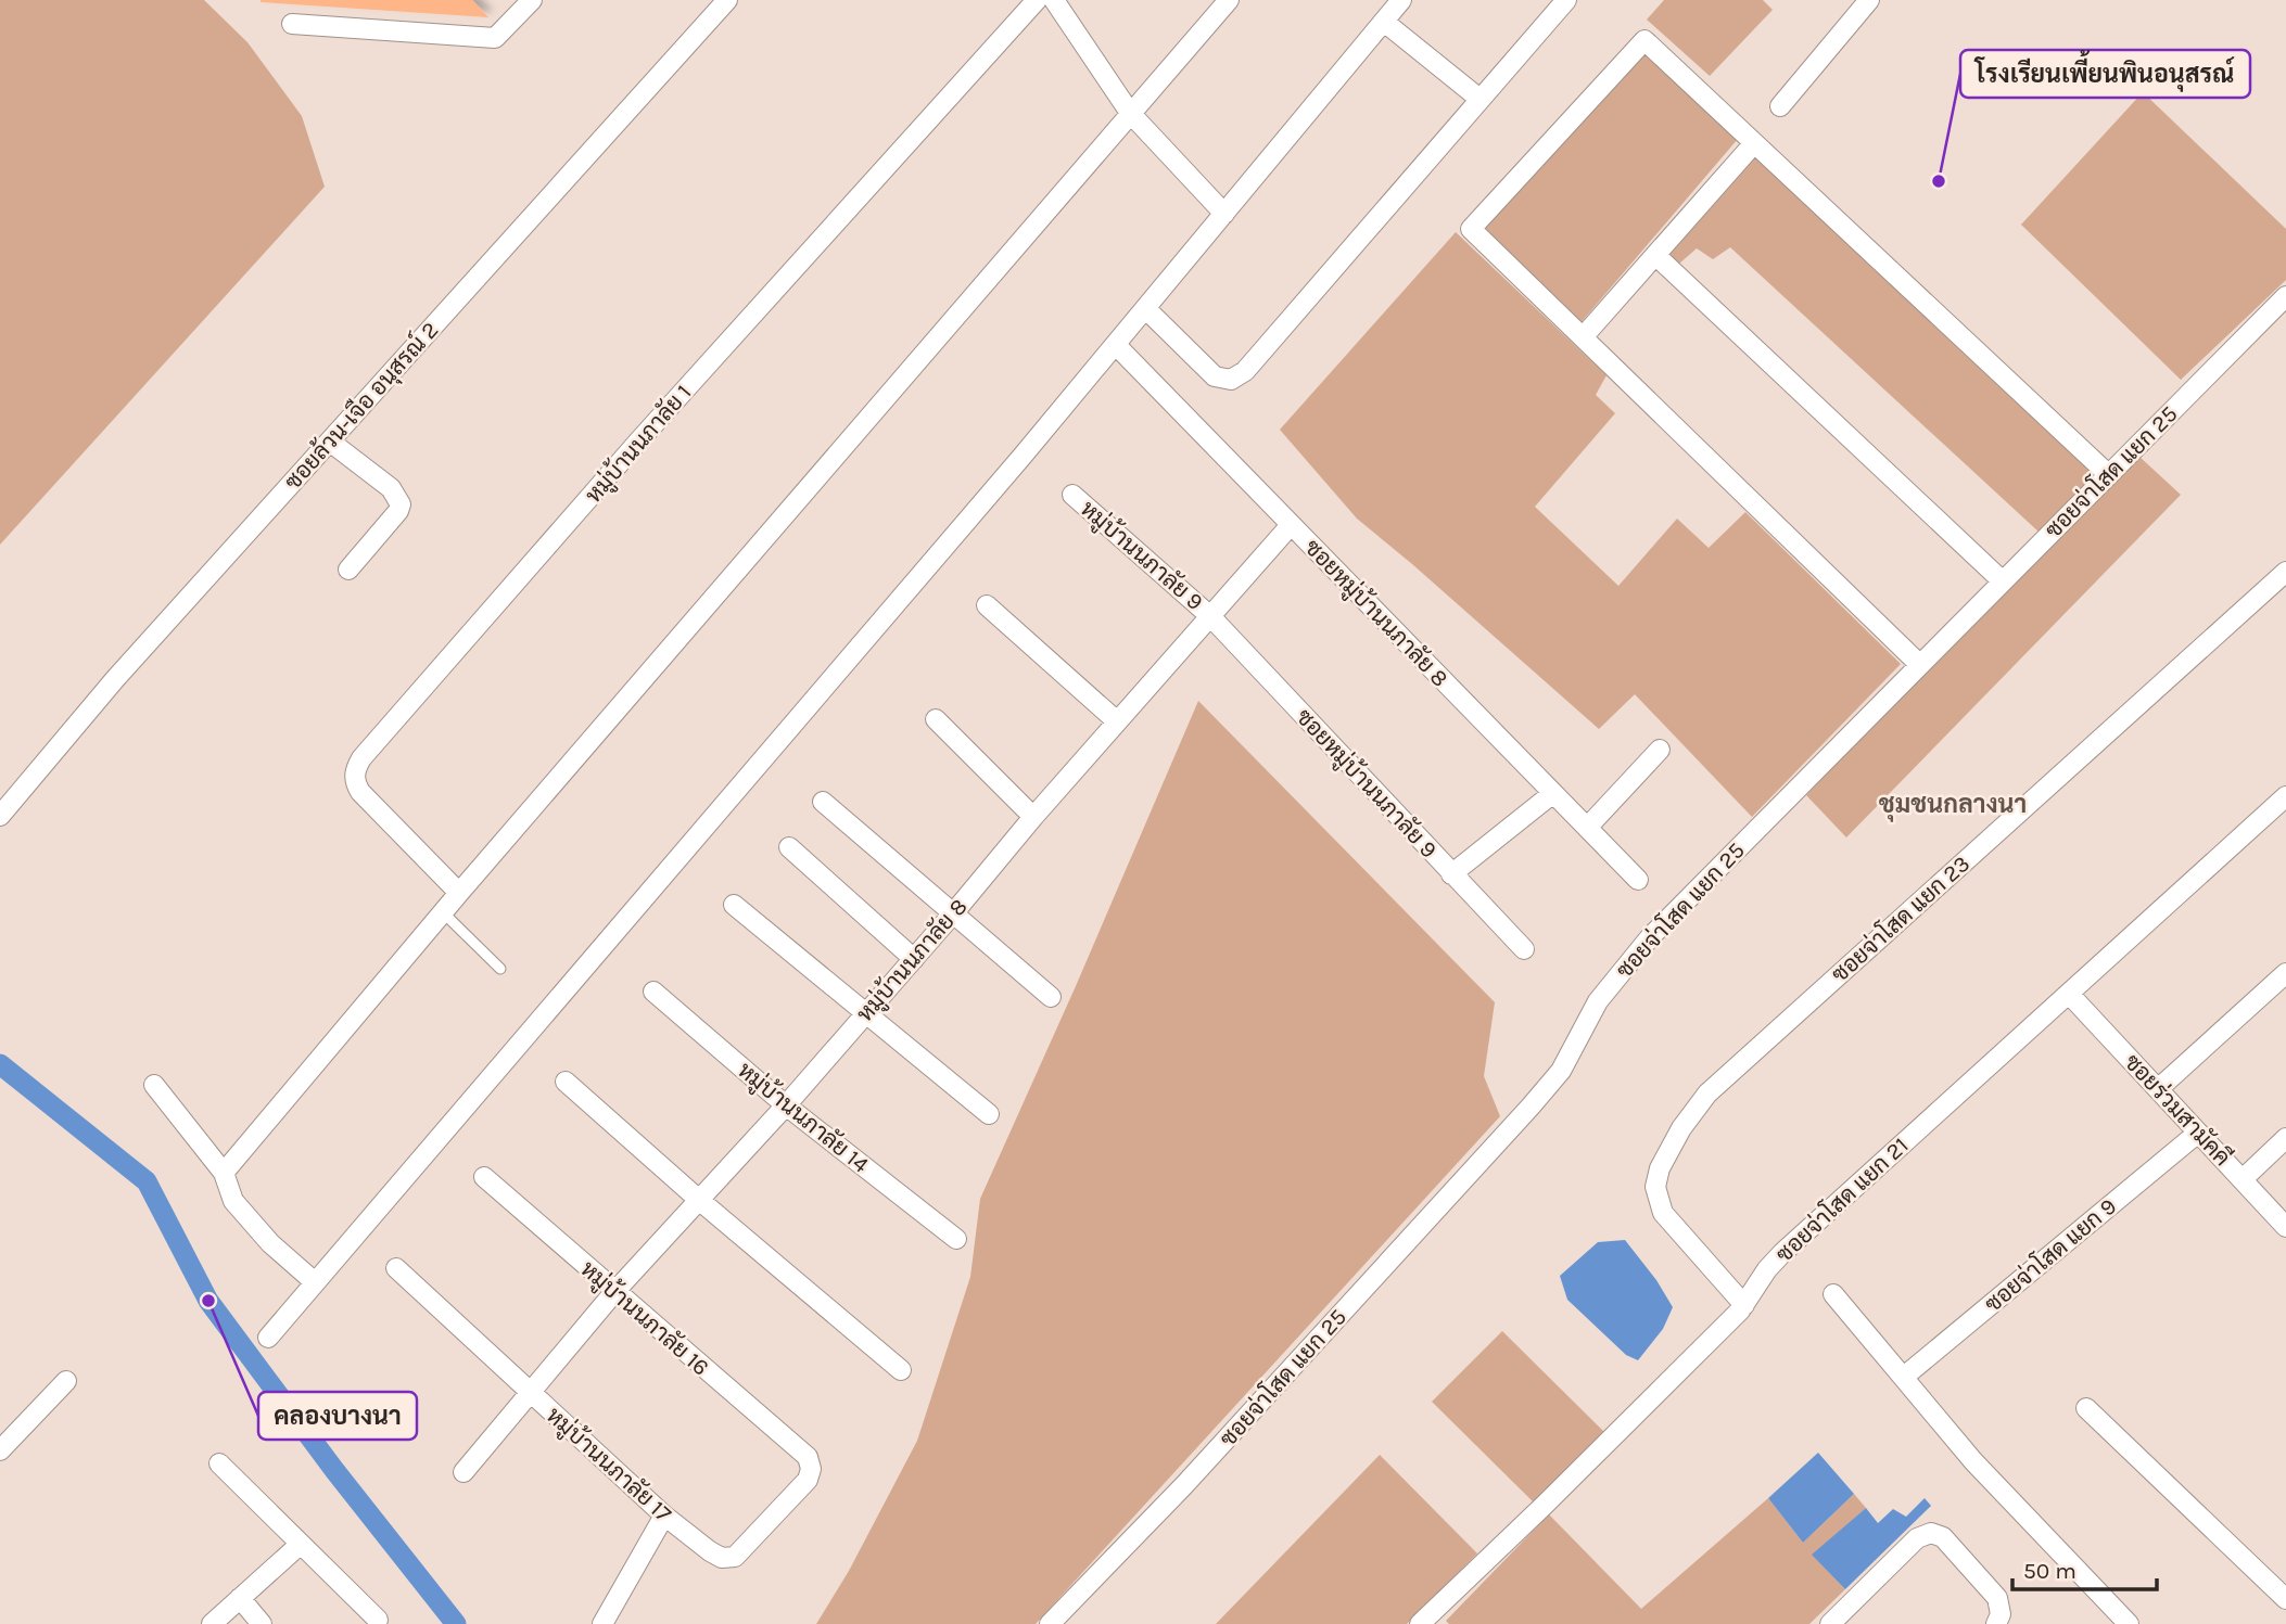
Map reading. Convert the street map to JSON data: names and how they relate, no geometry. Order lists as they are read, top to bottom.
{
  "streets": {
    "street": [
      "ซอยล้วน-เจือ อนุสรณ์ 2",
      "หมู่บ้านนภาลัย 1",
      "ซอยจ่าโสด แยก 25",
      "หมู่บ้านนภาลัย 9",
      "ซอยหมู่บ้านนภาลัย 8",
      "ซอยหมู่บ้านนภาลัย 9",
      "ซอยจ่าโสด แยก 23",
      "หมู่บ้านนภาลัย 8",
      "ซอยร่วมสามัคคี",
      "หมู่บ้านนภาลัย 14",
      "ซอยจ่าโสด แยก 21",
      "ซอยจ่าโสด แยก 9",
      "หมู่บ้านนภาลัย 16",
      "หมู่บ้านนภาลัย 17"
    ]
  },
  "crossings": [
    ["หมู่บ้านนภาลัย 9", "ซอยหมู่บ้านนภาลัย 9"],
    ["หมู่บ้านนภาลัย 9", "หมู่บ้านนภาลัย 8"],
    ["ซอยหมู่บ้านนภาลัย 8", "หมู่บ้านนภาลัย 8"],
    ["ซอยหมู่บ้านนภาลัย 9", "หมู่บ้านนภาลัย 8"],
    ["ซอยจ่าโสด แยก 23", "ซอยจ่าโสด แยก 21"],
    ["หมู่บ้านนภาลัย 8", "หมู่บ้านนภาลัย 14"],
    ["หมู่บ้านนภาลัย 8", "หมู่บ้านนภาลัย 16"],
    ["หมู่บ้านนภาลัย 8", "หมู่บ้านนภาลัย 17"],
    ["ซอยร่วมสามัคคี", "ซอยจ่าโสด แยก 21"],
    ["ซอยร่วมสามัคคี", "ซอยจ่าโสด แยก 9"],
    ["หมู่บ้านนภาลัย 16", "หมู่บ้านนภาลัย 17"]
  ],
  "districts": ["ชุมชนกลางนา"],
  "places": ["โรงเรียนเพี้ยนพินอนุสรณ์", "คลองบางนา"],
  "scale_bar": "50 m"
}
